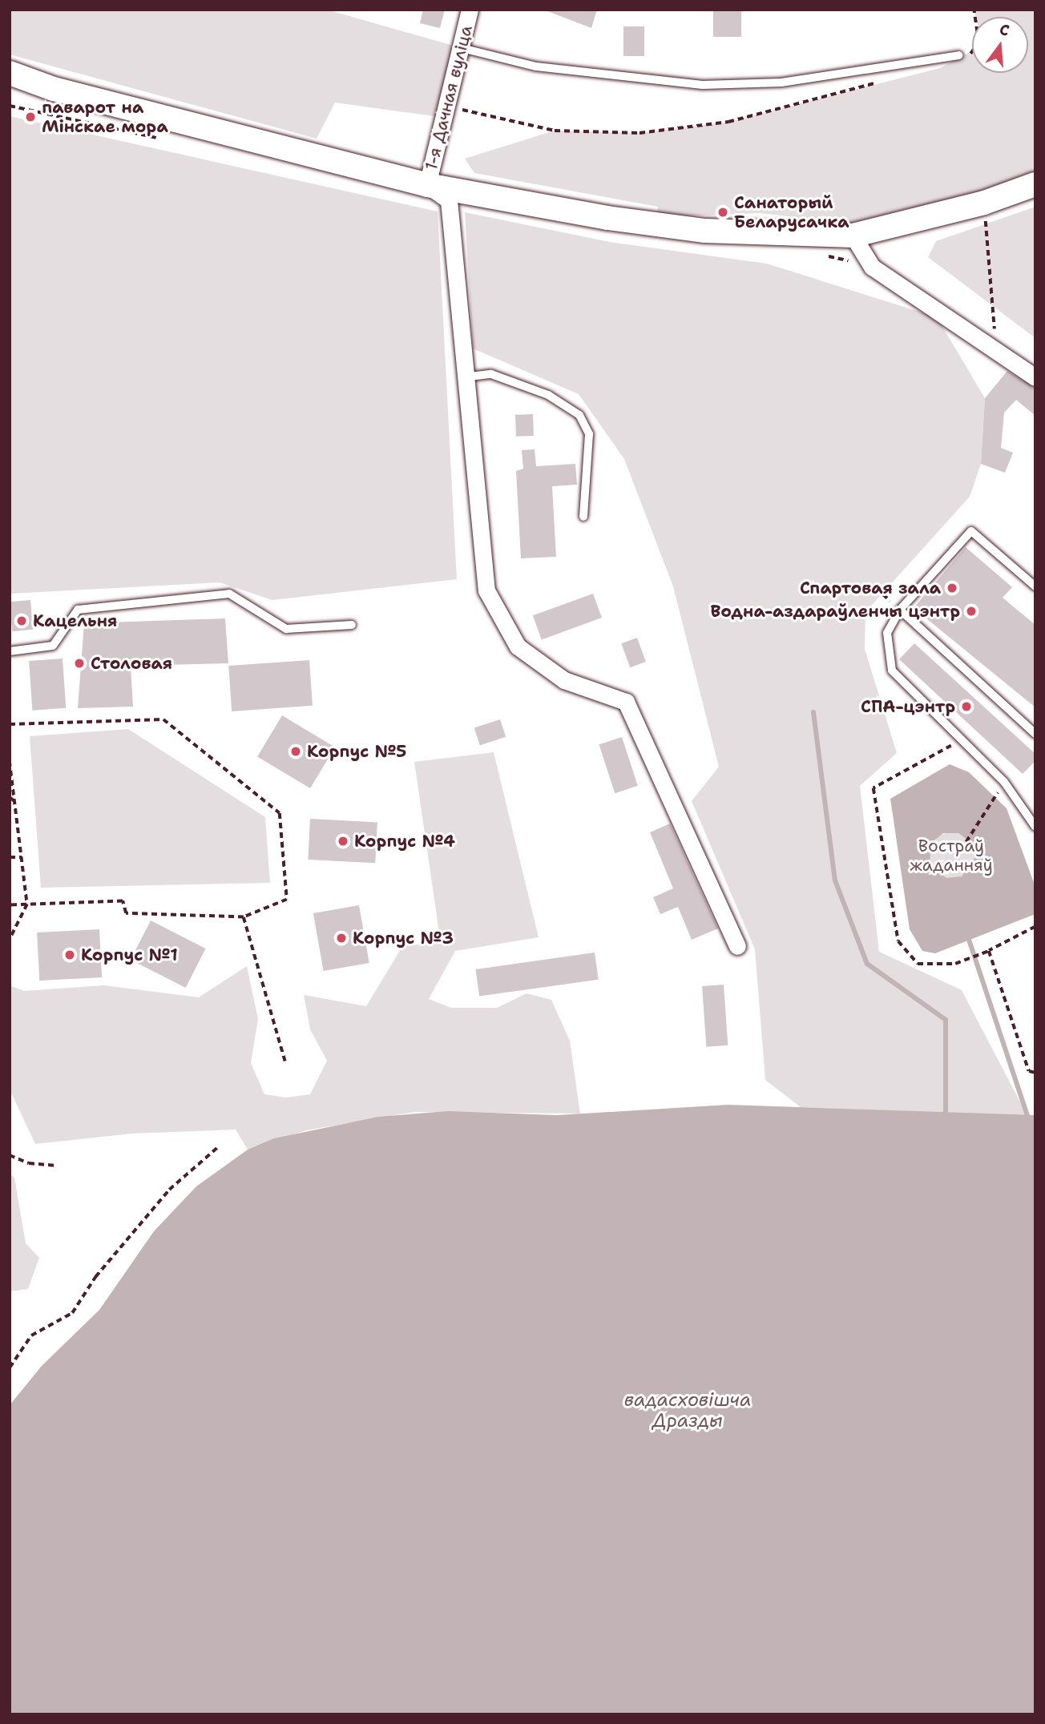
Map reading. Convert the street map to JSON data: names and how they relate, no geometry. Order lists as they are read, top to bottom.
{
  "streets": {
    "street": ["1-я Дачная вуліца"]
  },
  "water": ["вадасховішча Дразды"],
  "parks": ["Востраў жаданняў"],
  "places": [
    "паварот на Мінскае мора",
    "Санаторый Беларусачка",
    "Спартовая зала",
    "Водна-аздараўленчы цэнтр",
    "Кацельня",
    "Столовая",
    "СПА-цэнтр",
    "Корпус №5",
    "Корпус №4",
    "Корпус №3",
    "Корпус №1"
  ],
  "north": "top"
}
